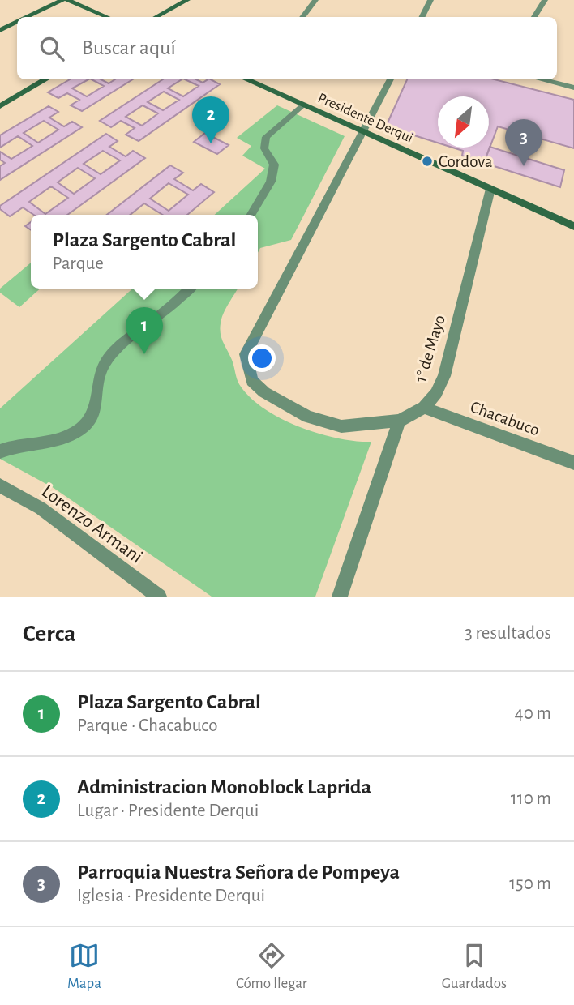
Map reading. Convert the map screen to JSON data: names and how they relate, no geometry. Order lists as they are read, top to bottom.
{
  "streets": {
    "street": [
      "Presidente Derqui",
      "1° de Mayo",
      "Chacabuco",
      "Lorenzo Armani"
    ]
  },
  "crossings": [
    ["Presidente Derqui", "1° de Mayo"],
    ["1° de Mayo", "Chacabuco"]
  ],
  "places": ["Cordova"],
  "north": "bottom left",
  "page": {
    "search": "Buscar aquí",
    "pins": ["2", "3", "1"],
    "popup": ["Plaza Sargento Cabral", "Parque"],
    "heading": ["Cerca", "3 resultados"],
    "list": [
      {
        "mark": "1",
        "name": "Plaza Sargento Cabral",
        "note": "Parque · Chacabuco",
        "value": "40 m"
      },
      {
        "mark": "2",
        "name": "Administracion Monoblock Laprida",
        "note": "Lugar · Presidente Derqui",
        "value": "110 m"
      },
      {
        "mark": "3",
        "name": "Parroquia Nuestra Señora de Pompeya",
        "note": "Iglesia · Presidente Derqui",
        "value": "150 m"
      }
    ],
    "nav": ["Mapa", "Cómo llegar", "Guardados"]
  }
}
